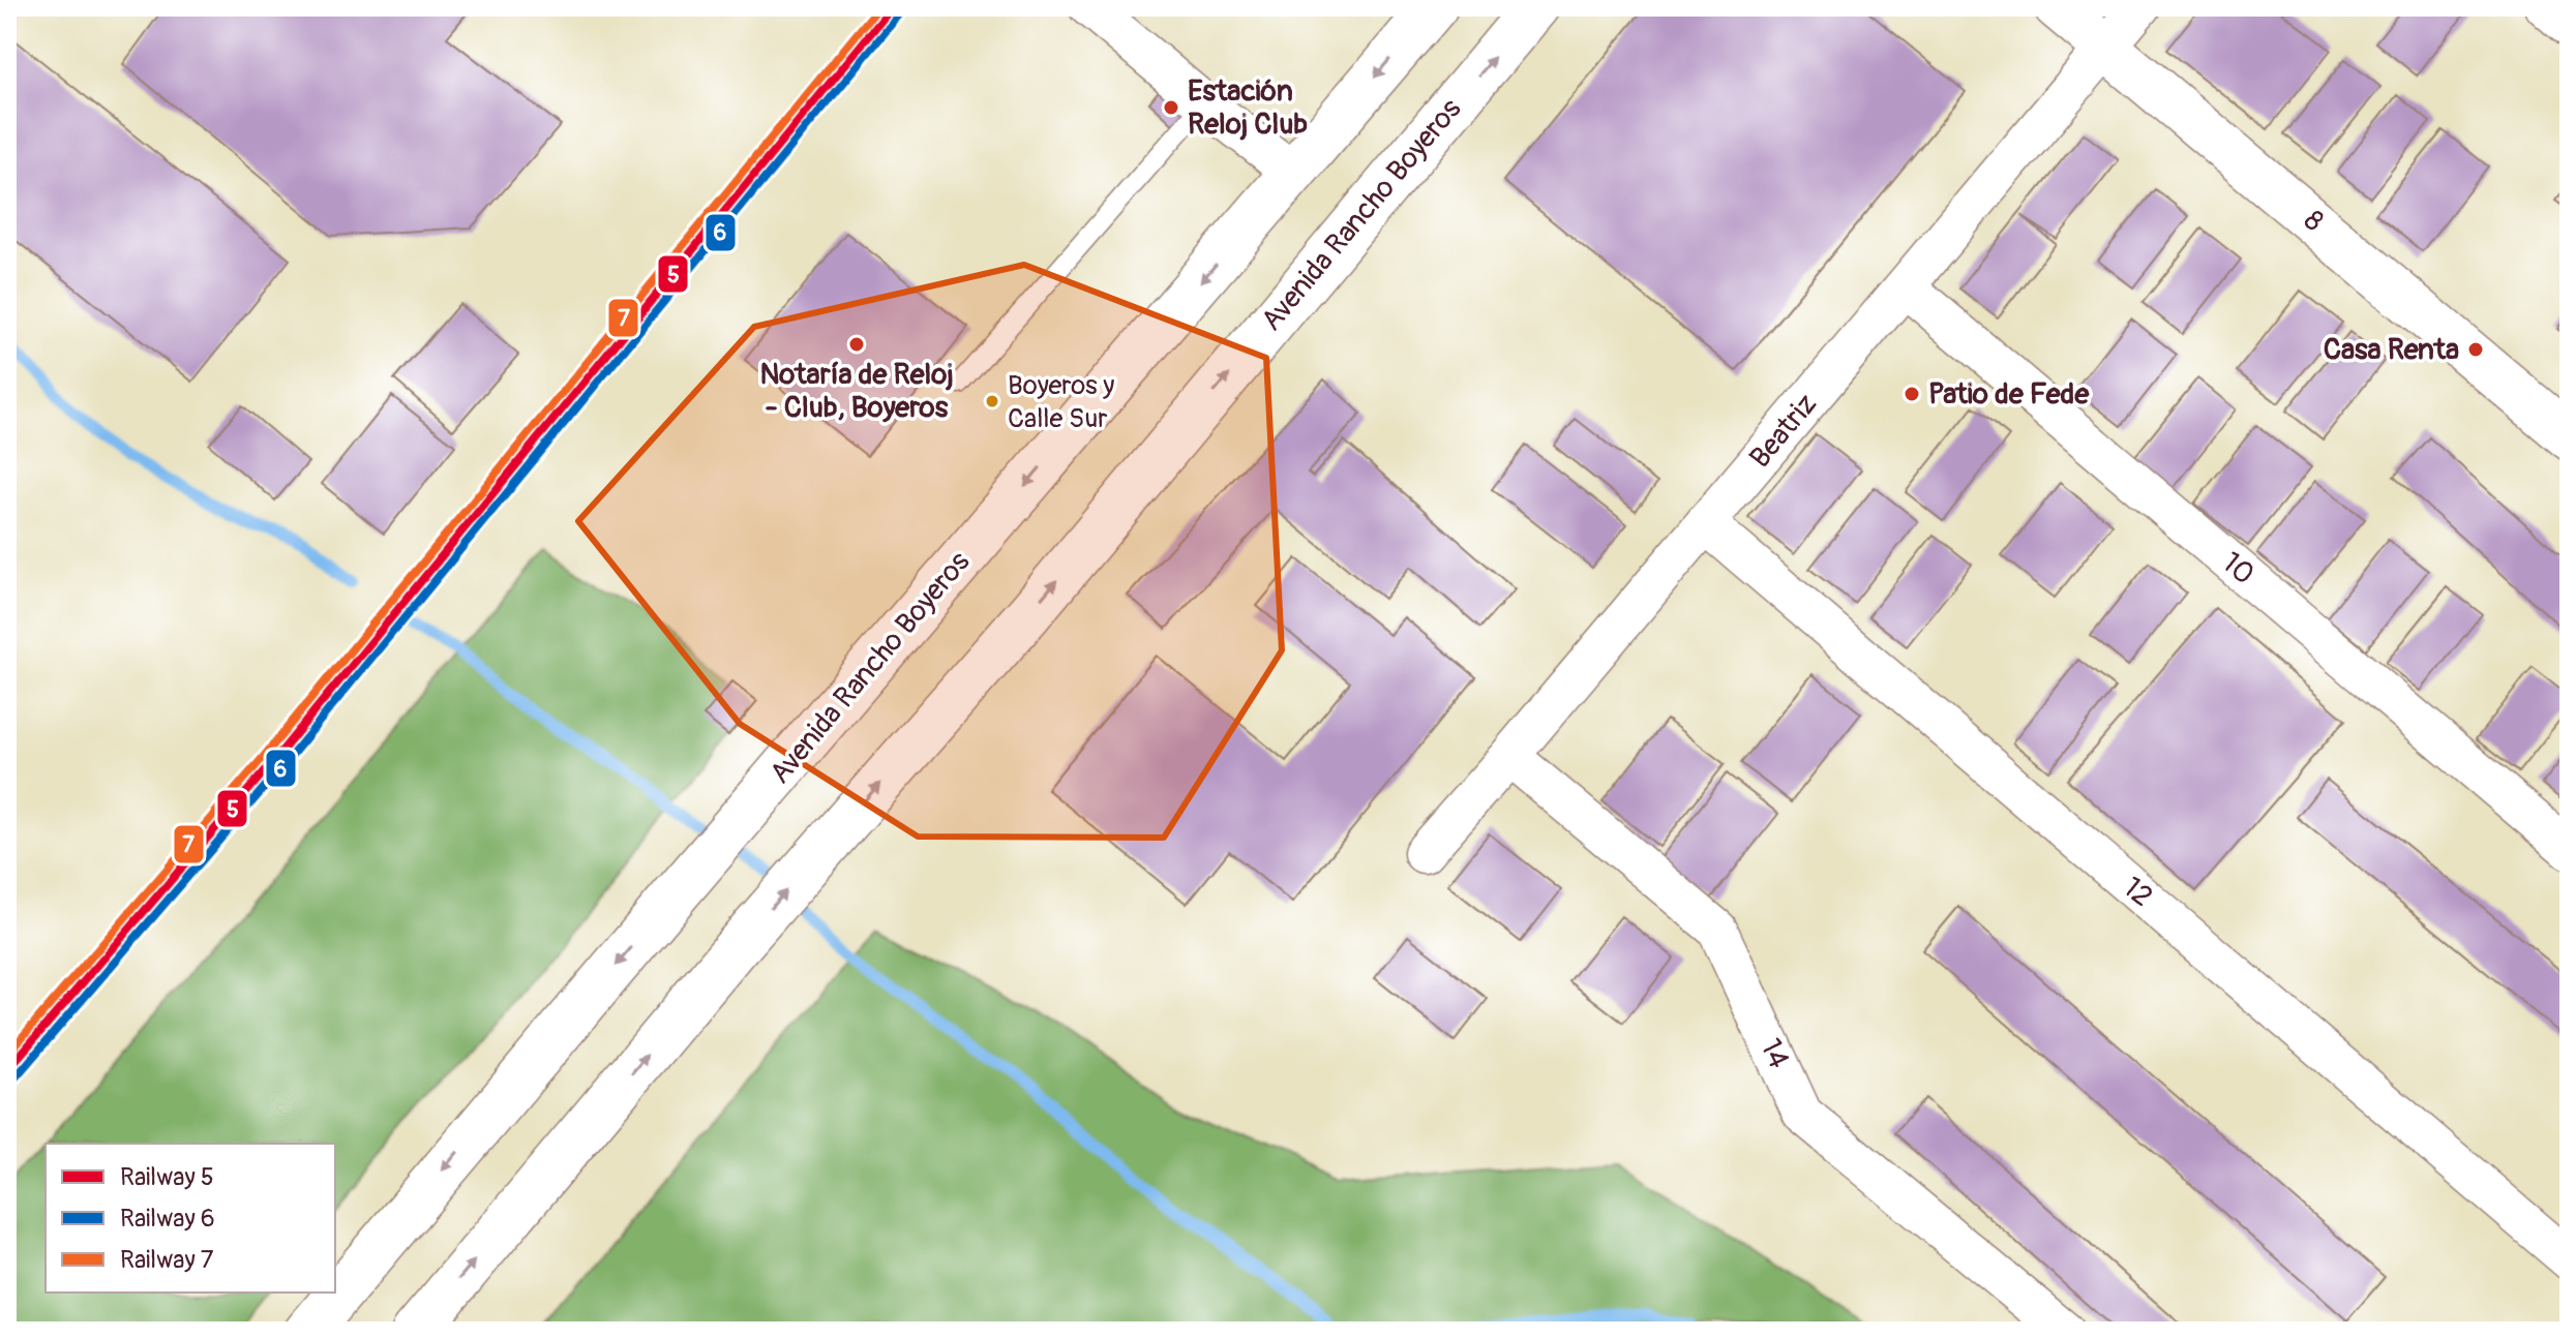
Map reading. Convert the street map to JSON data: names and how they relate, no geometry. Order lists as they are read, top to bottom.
{
  "streets": {
    "main road": ["Avenida Rancho Boyeros", "8"],
    "street": [
      "Beatriz",
      "10",
      "12",
      "14"
    ]
  },
  "crossings": [
    ["8", "Beatriz"],
    ["Beatriz", "10"],
    ["Beatriz", "12"],
    ["Beatriz", "14"]
  ],
  "places": [
    "Estación Reloj Club",
    "Notaría de Reloj - Club, Boyeros",
    "Casa Renta",
    "Patio de Fede",
    "Boyeros y Calle Sur"
  ],
  "lines": ["rail line 5", "rail line 7", "rail line 6"],
  "legend": ["Railway 5", "Railway 6", "Railway 7"]
}
